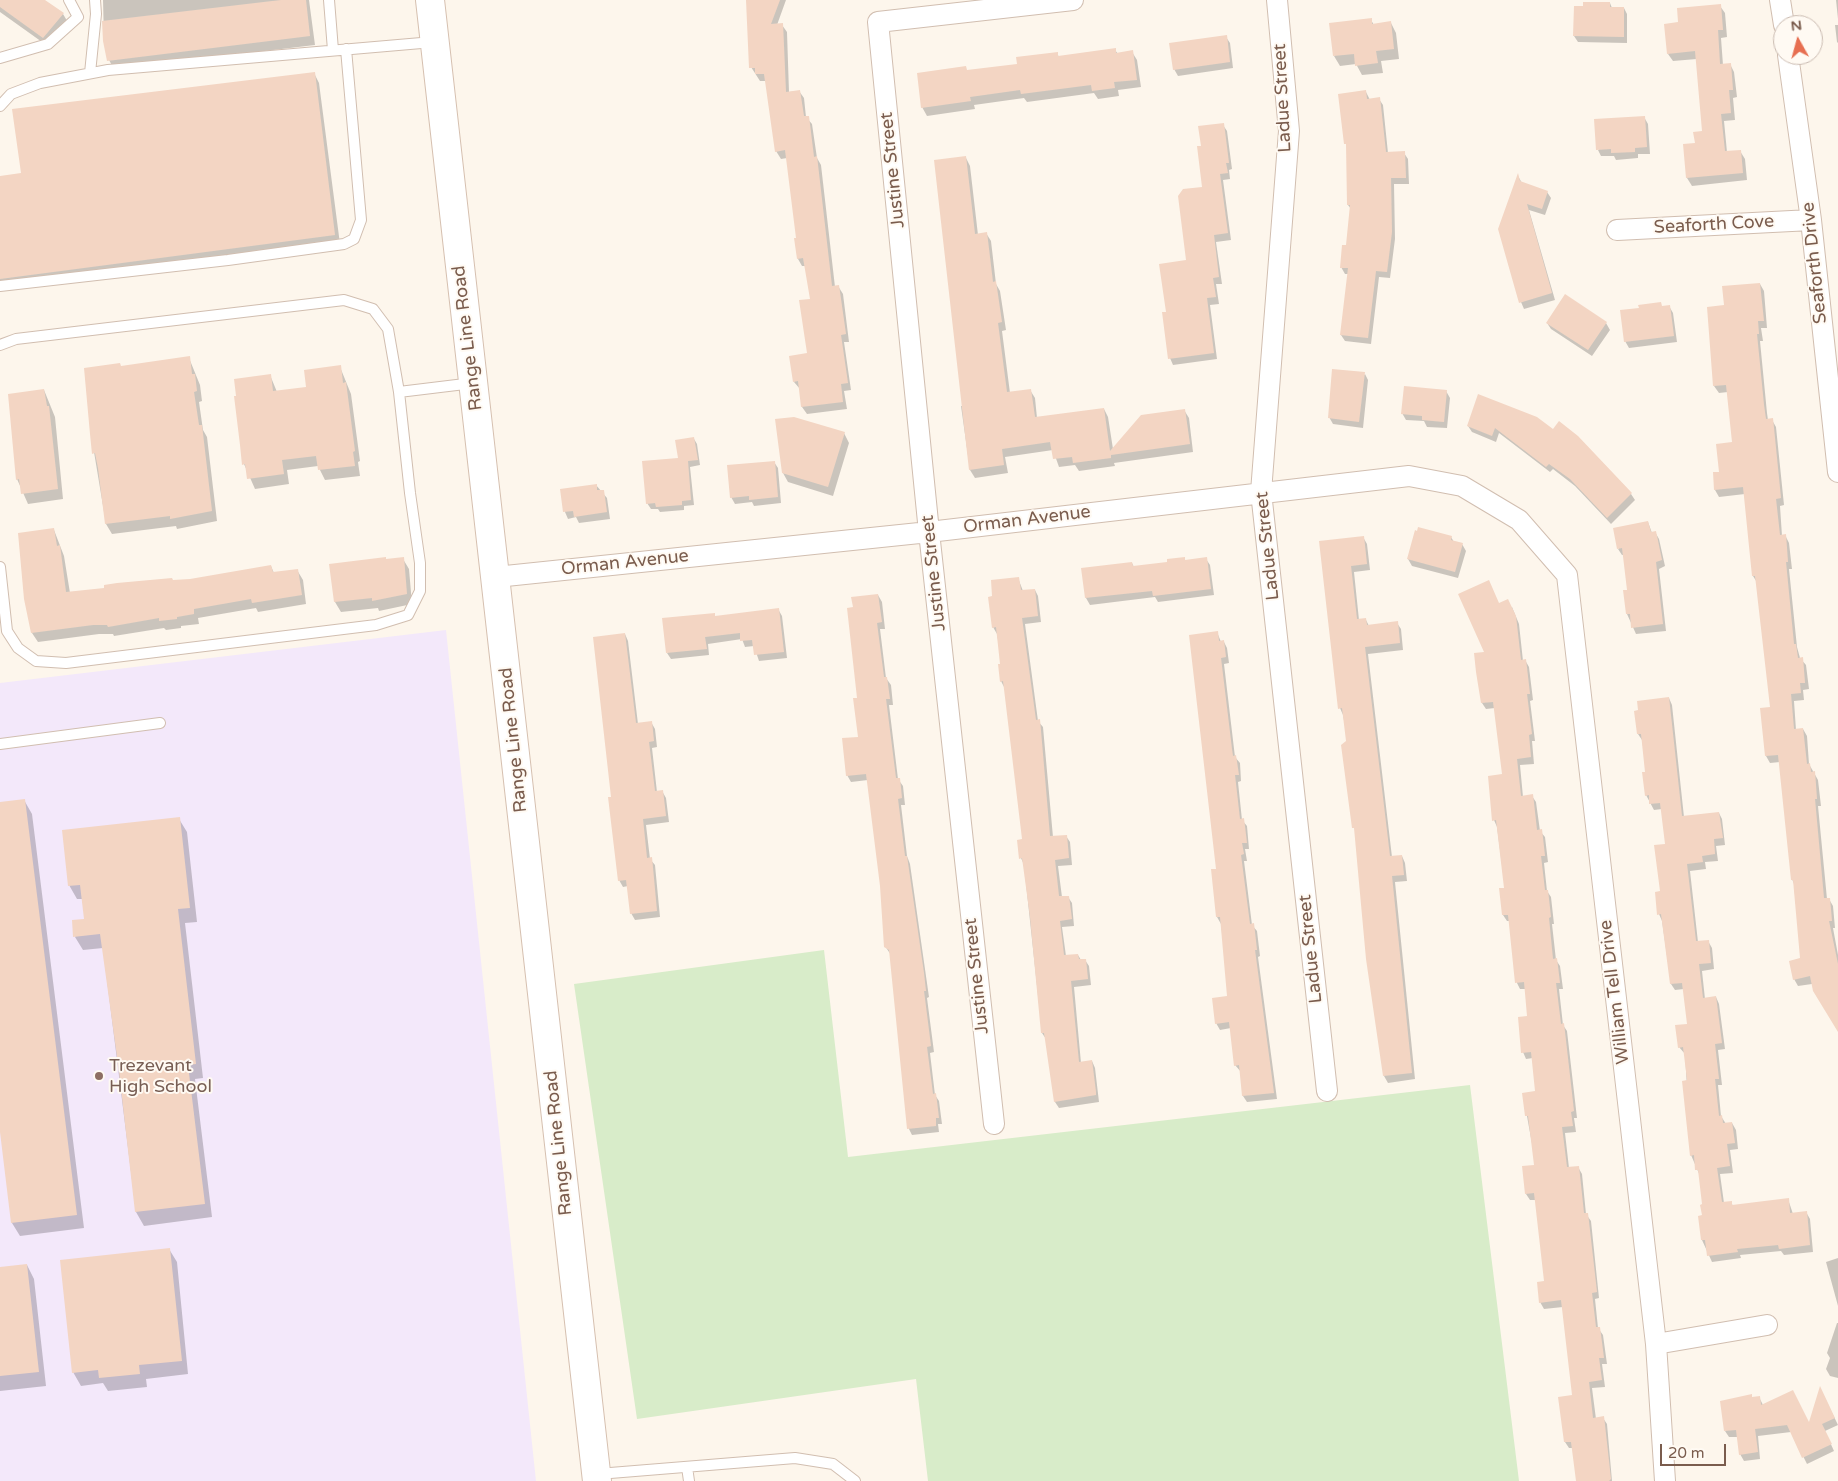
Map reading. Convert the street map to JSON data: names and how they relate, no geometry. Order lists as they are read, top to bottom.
{
  "streets": {
    "main road": ["Range Line Road"],
    "street": [
      "Ladue Street",
      "Justine Street",
      "Seaforth Cove",
      "Seaforth Drive",
      "Orman Avenue",
      "William Tell Drive"
    ]
  },
  "crossings": [
    ["Ladue Street", "Orman Avenue"],
    ["Justine Street", "Orman Avenue"],
    ["Seaforth Cove", "Seaforth Drive"],
    ["Range Line Road", "Orman Avenue"],
    ["Orman Avenue", "William Tell Drive"]
  ],
  "places": ["Trezevant High School"],
  "scale_bar": "20 m",
  "north": "top"
}
